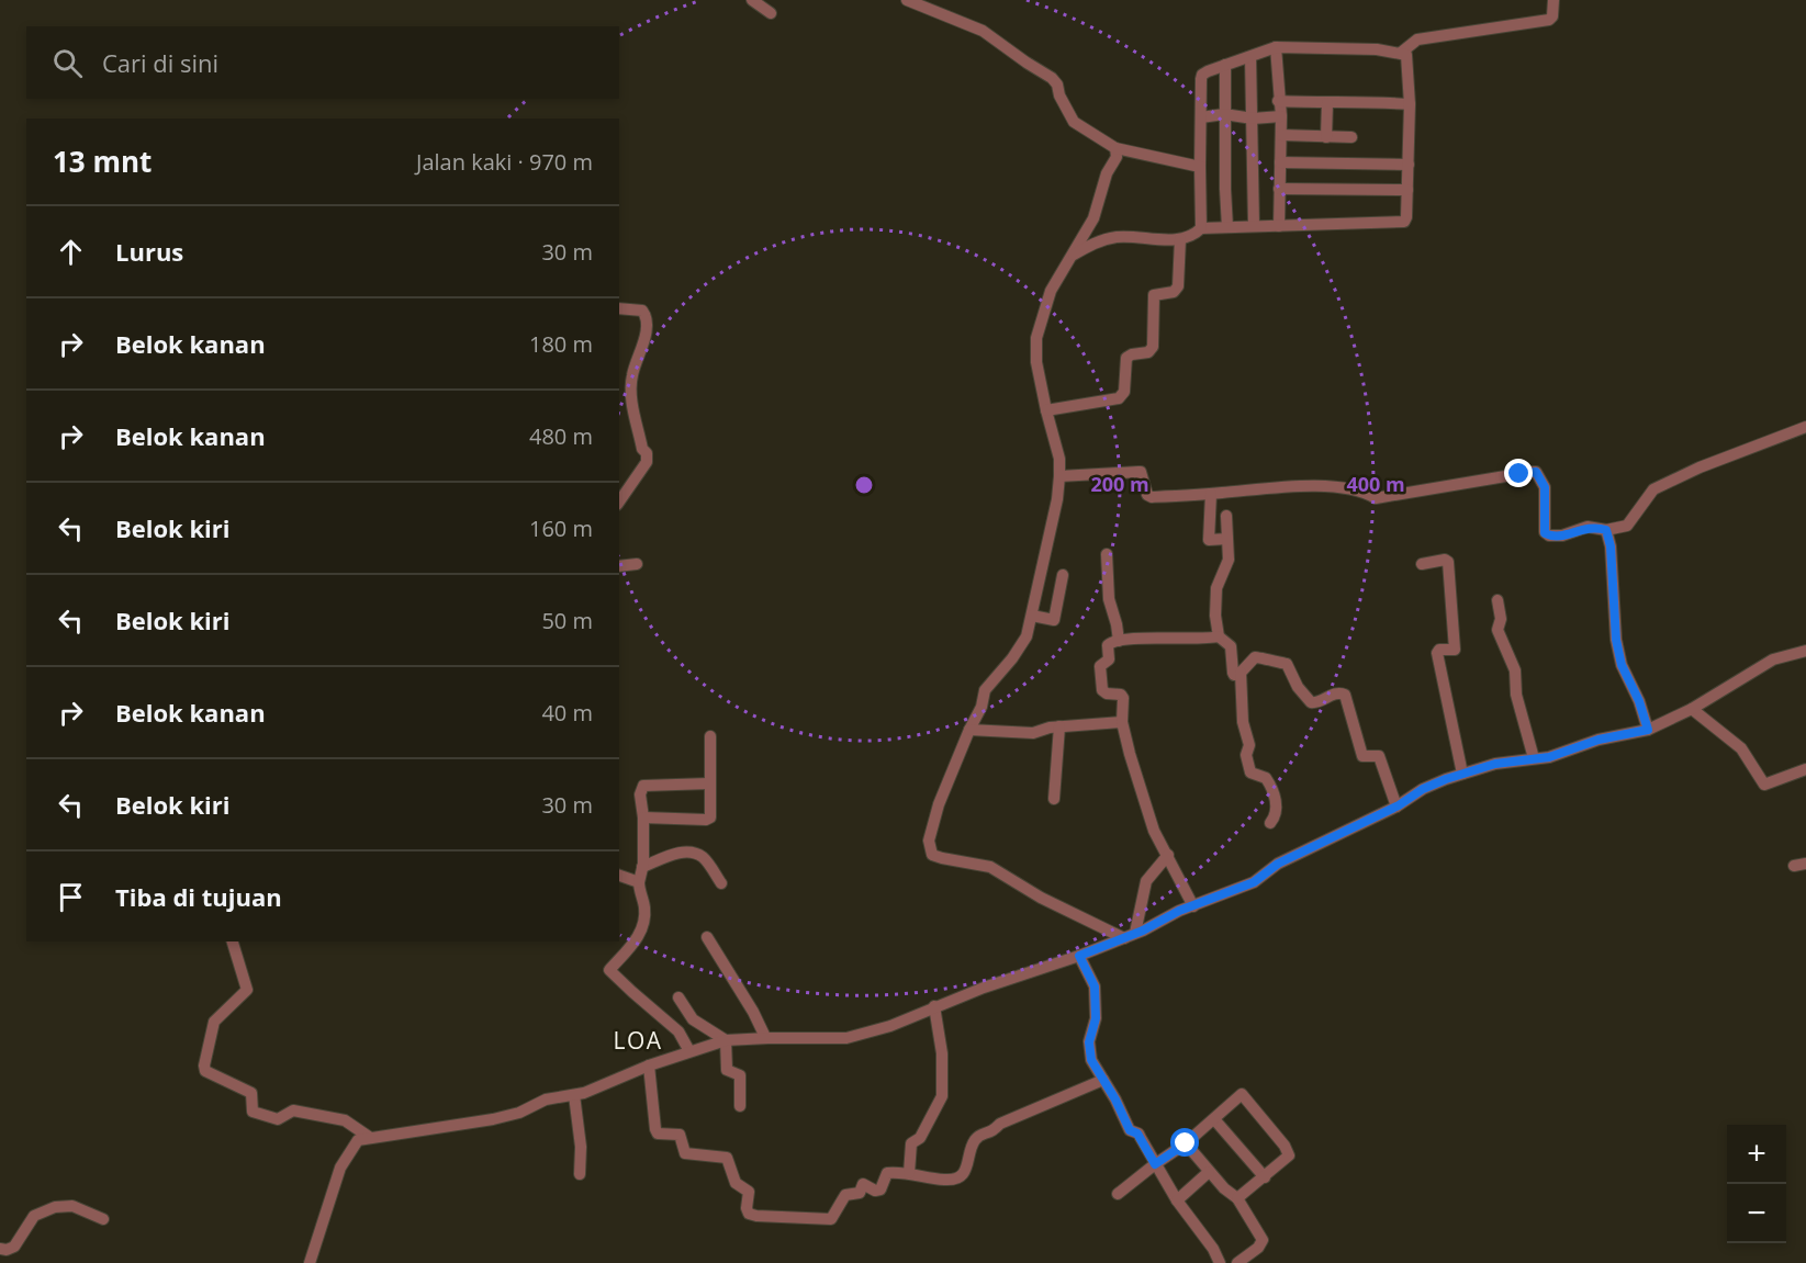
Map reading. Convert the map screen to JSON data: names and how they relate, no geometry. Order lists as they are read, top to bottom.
{
  "districts": ["LOA"],
  "page": {
    "search": "Cari di sini",
    "heading": ["13 mnt", "Jalan kaki · 970 m"],
    "list": [
      ["Lurus", "30 m"],
      ["Belok kanan", "180 m"],
      ["Belok kanan", "480 m"],
      ["Belok kiri", "160 m"],
      ["Belok kiri", "50 m"],
      ["Belok kanan", "40 m"],
      ["Belok kiri", "30 m"],
      "Tiba di tujuan"
    ],
    "map_buttons": ["+", "−"]
  },
  "rings": ["200 m", "400 m"]
}
